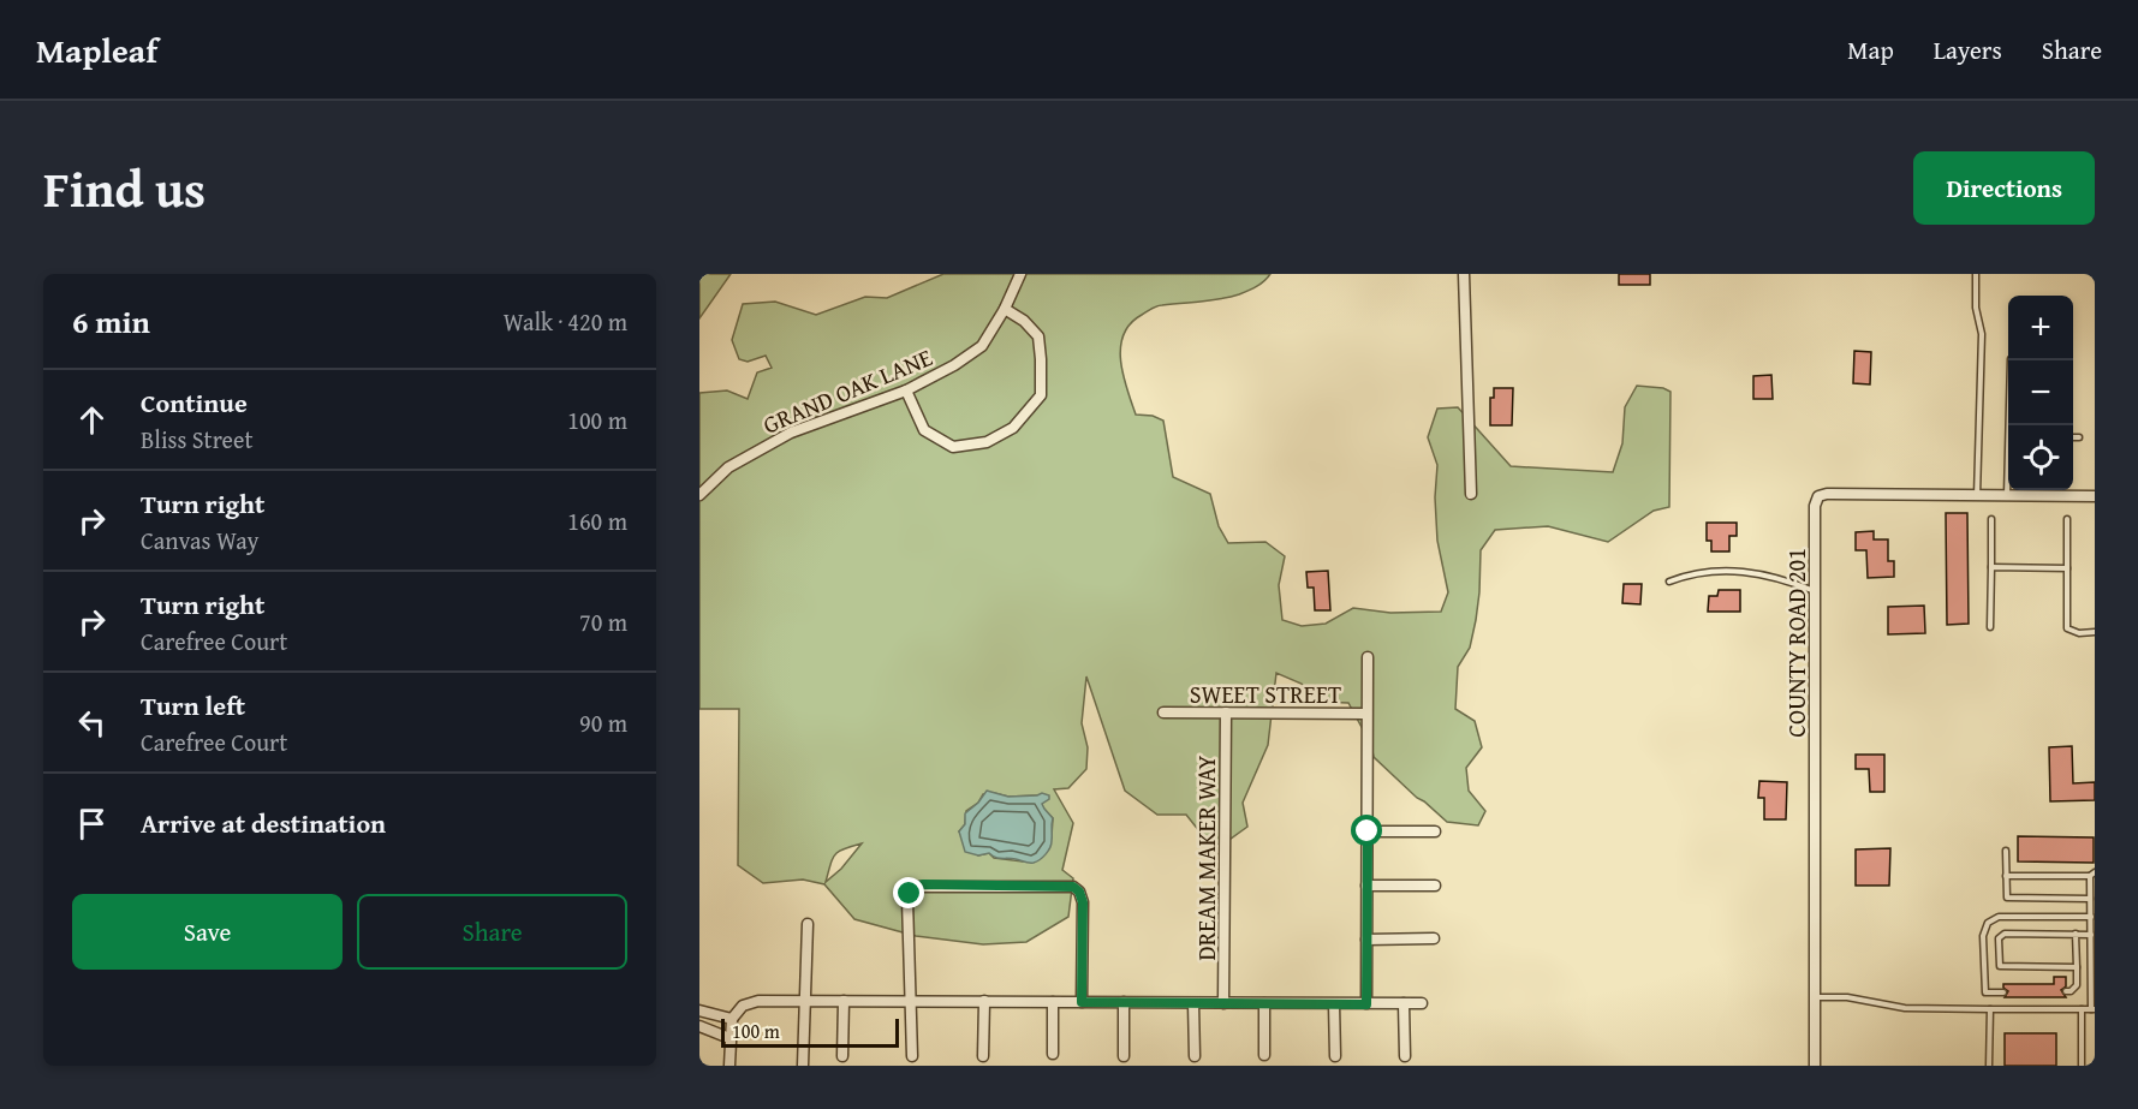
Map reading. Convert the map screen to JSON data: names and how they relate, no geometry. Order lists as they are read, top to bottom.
{
  "streets": {
    "street": [
      "GRAND OAK LANE",
      "COUNTY ROAD 201",
      "SWEET STREET",
      "DREAM MAKER WAY"
    ]
  },
  "crossings": [
    ["SWEET STREET", "DREAM MAKER WAY"]
  ],
  "scale_bar": "100 m",
  "page": {
    "header": "Mapleaf",
    "nav": ["Map", "Layers", "Share"],
    "title": "Find us",
    "buttons": [
      "Directions",
      ["Save", "Share"]
    ],
    "heading": ["6 min", "Walk · 420 m"],
    "map_buttons": ["+", "−"],
    "list": [
      ["Continue", "Bliss Street", "100 m"],
      ["Turn right", "Canvas Way", "160 m"],
      ["Turn right", "Carefree Court", "70 m"],
      ["Turn left", "Carefree Court", "90 m"],
      "Arrive at destination"
    ],
    "scale": "100 m"
  }
}
